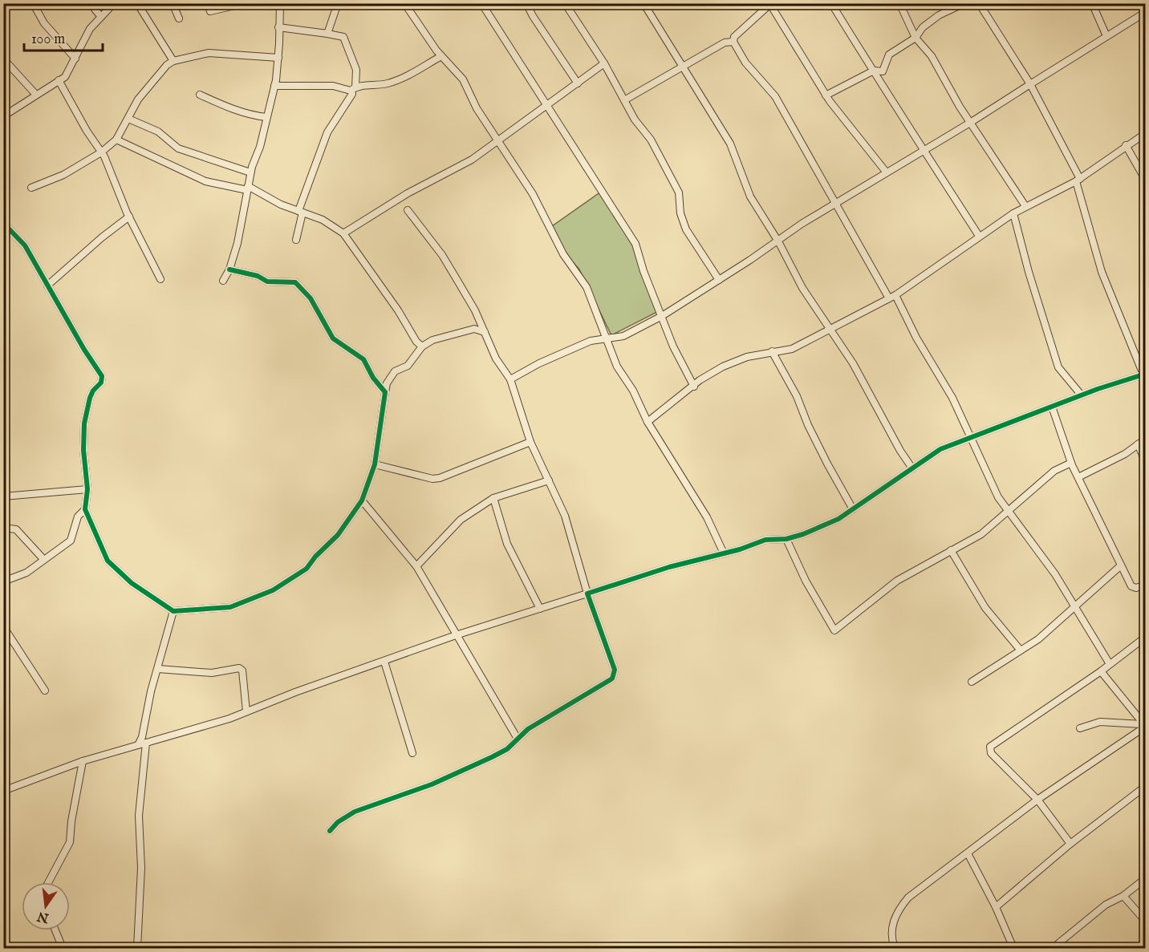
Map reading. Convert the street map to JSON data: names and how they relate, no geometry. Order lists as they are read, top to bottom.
{
  "scale_bar": "100 m",
  "north": "bottom"
}
